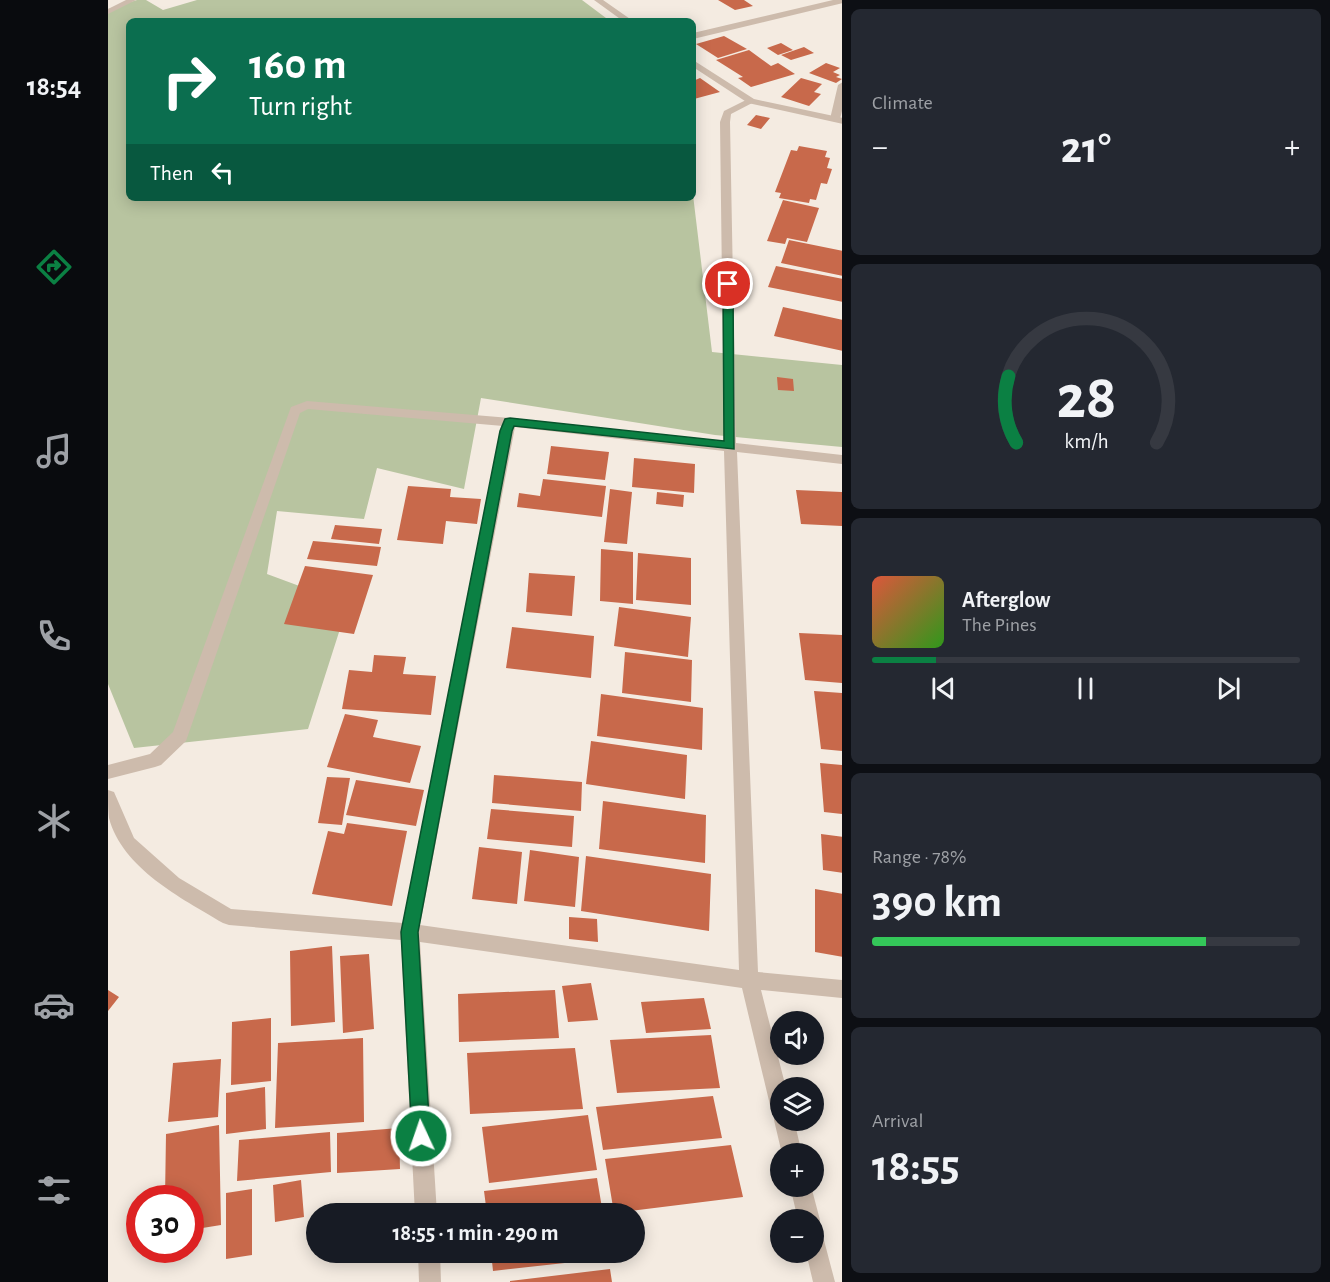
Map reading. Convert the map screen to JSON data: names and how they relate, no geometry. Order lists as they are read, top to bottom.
{
  "page": {
    "tabs": "18:54",
    "tile": [
      "Climate",
      ["Range · 78%", "390 km"],
      ["Arrival", "18:55"]
    ],
    "turn": ["160 m", "Turn right"],
    "heat": ["−", "21°", "+"],
    "then": "Then",
    "song": ["Afterglow", "The Pines"],
    "map_buttons": ["+", "−"],
    "limit": "30",
    "trip": "18:55 · 1 min · 290 m",
    "gauge": ["28", "km/h"]
  }
}
